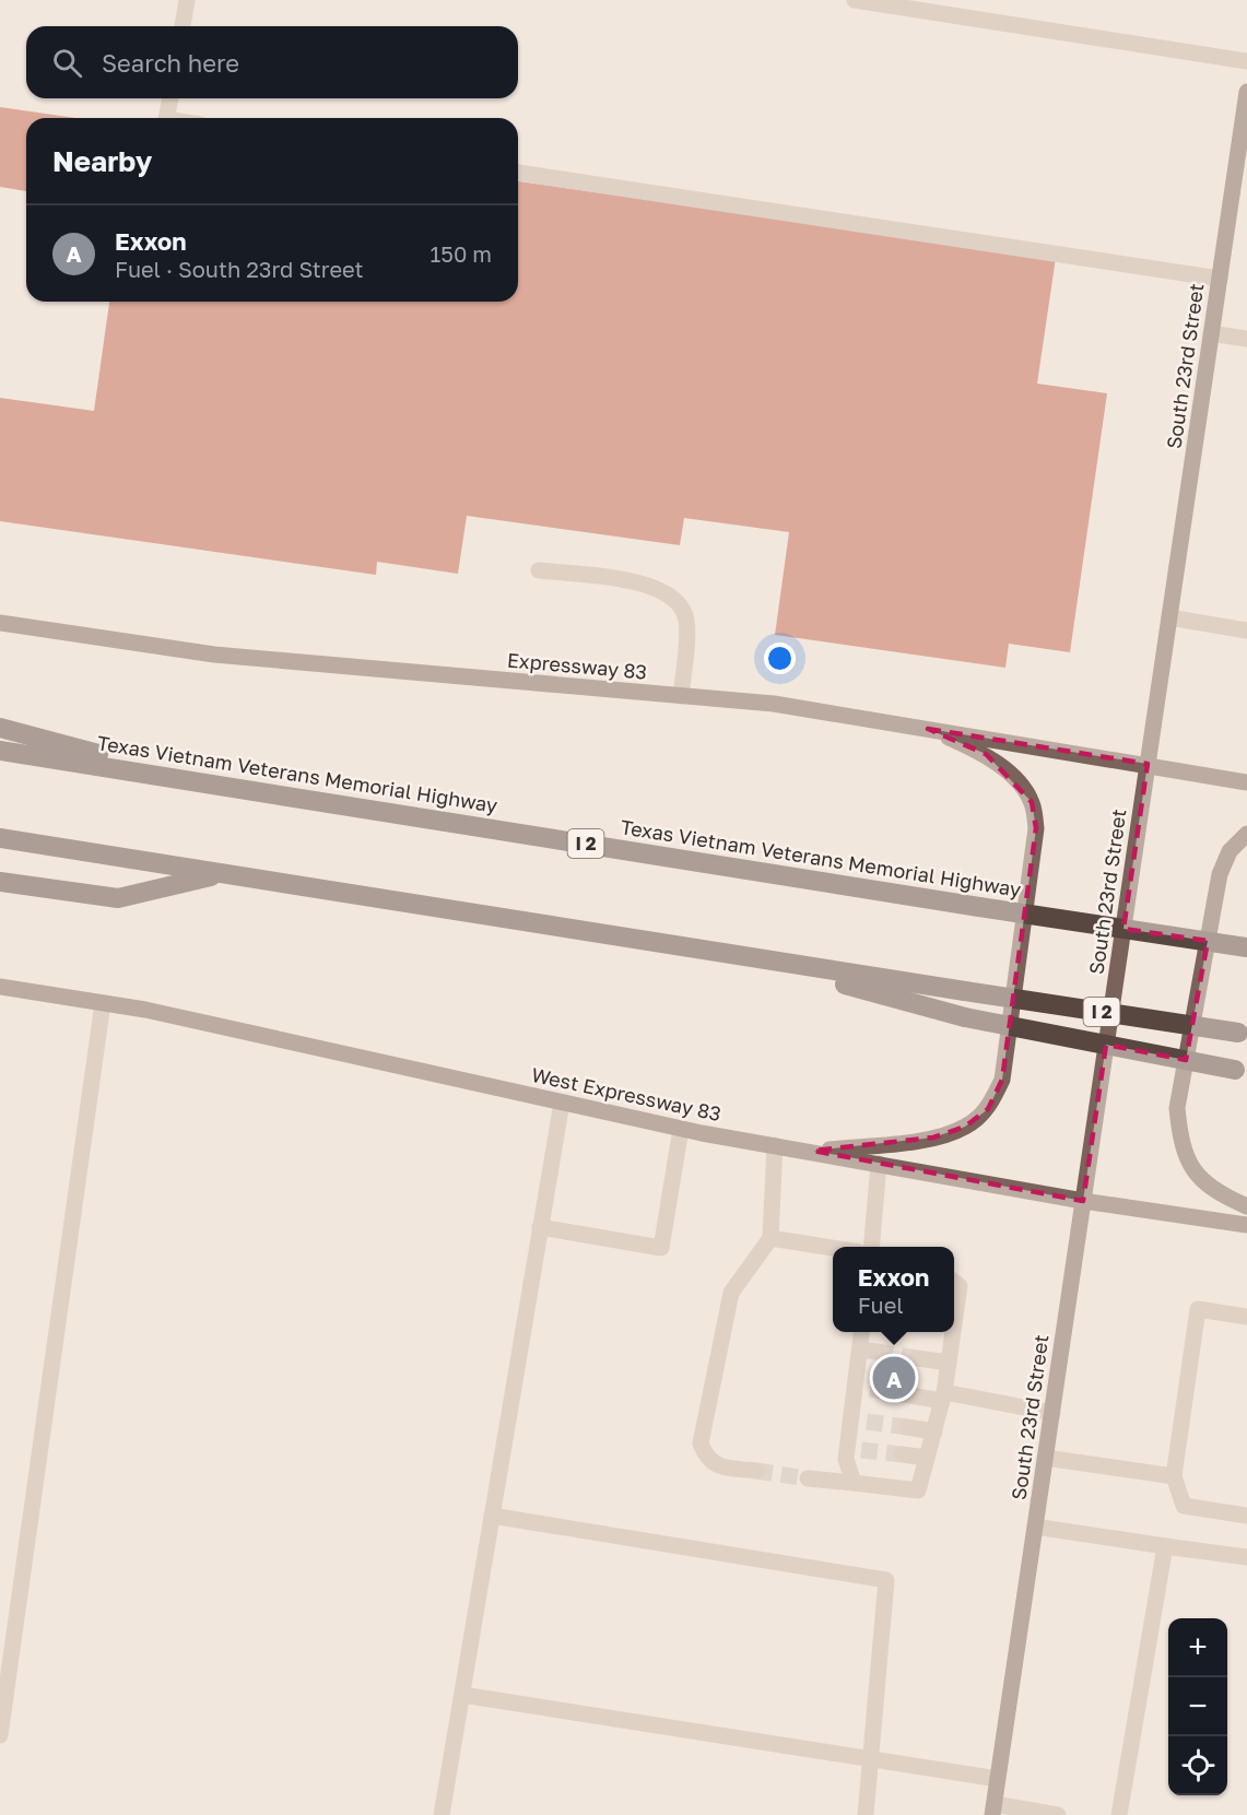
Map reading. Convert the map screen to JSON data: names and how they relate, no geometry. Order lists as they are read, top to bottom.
{
  "streets": {
    "highway": ["Texas Vietnam Veterans Memorial Highway", "I 2"],
    "main road": ["South 23rd Street", "Expressway 83", "West Expressway 83"]
  },
  "crossings": [
    ["South 23rd Street", "Expressway 83"],
    ["South 23rd Street", "West Expressway 83"]
  ],
  "page": {
    "search": "Search here",
    "heading": "Nearby",
    "list": [
      {
        "mark": "A",
        "name": "Exxon",
        "note": "Fuel · South 23rd Street",
        "value": "150 m"
      }
    ],
    "popup": ["Exxon", "Fuel"],
    "pins": "A",
    "map_buttons": ["+", "−"]
  }
}
